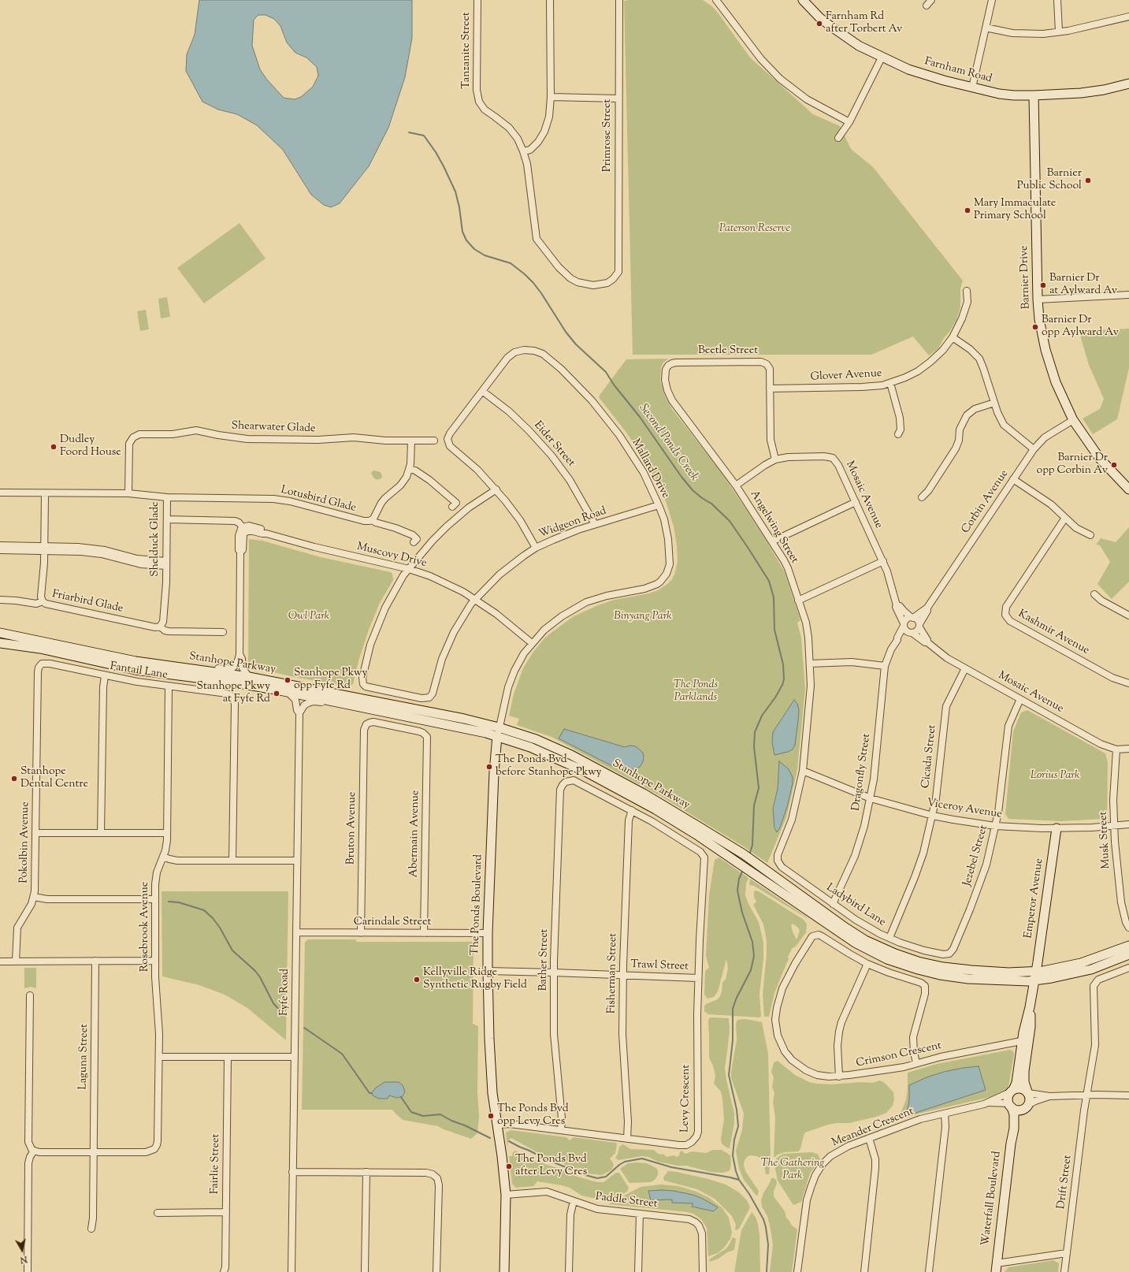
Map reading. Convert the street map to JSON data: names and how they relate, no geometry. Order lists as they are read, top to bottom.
{
  "streets": {
    "main road": [
      "Farnham Road",
      "Barnier Drive",
      "Stanhope Parkway",
      "Emperor Avenue",
      "The Ponds Boulevard",
      "Waterfall Boulevard"
    ],
    "street": [
      "Tanzanite Street",
      "Primrose Street",
      "Beetle Street",
      "Glover Avenue",
      "Shearwater Glade",
      "Eider Street",
      "Mallard Drive",
      "Mosaic Avenue",
      "Lotusbird Glade",
      "Corbin Avenue",
      "Widgeon Road",
      "Angelwing Street",
      "Shelduck Glade",
      "Muscovy Drive",
      "Friarbird Glade",
      "Kashmir Avenue",
      "Fantail Lane",
      "Cicada Street",
      "Dragonfly Street",
      "Viceroy Avenue",
      "Bruton Avenue",
      "Abermain Avenue",
      "Musk Street",
      "Pokolbin Avenue",
      "Jezebel Street",
      "Ladybird Lane",
      "Carindale Street",
      "Rosebrook Avenue",
      "Bather Street",
      "Trawl Street",
      "Fisherman Street",
      "Fyfe Road",
      "Crimson Crescent",
      "Laguna Street",
      "Levy Crescent",
      "Meander Crescent",
      "Fairlie Street",
      "Drift Street",
      "Paddle Street"
    ]
  },
  "crossings": [
    ["Tanzanite Street", "Primrose Street"],
    ["Farnham Road", "Barnier Drive"],
    ["Barnier Drive", "Corbin Avenue"],
    ["Beetle Street", "Glover Avenue"],
    ["Beetle Street", "Mosaic Avenue"],
    ["Beetle Street", "Angelwing Street"],
    ["Shearwater Glade", "Shelduck Glade"],
    ["Eider Street", "Mallard Drive"],
    ["Eider Street", "Widgeon Road"],
    ["Mallard Drive", "Widgeon Road"],
    ["Mallard Drive", "Muscovy Drive"],
    ["Mallard Drive", "Stanhope Parkway"],
    ["Mallard Drive", "The Ponds Boulevard"],
    ["Mosaic Avenue", "Corbin Avenue"],
    ["Mosaic Avenue", "Angelwing Street"],
    ["Mosaic Avenue", "Cicada Street"],
    ["Mosaic Avenue", "Dragonfly Street"],
    ["Mosaic Avenue", "Musk Street"],
    ["Mosaic Avenue", "Jezebel Street"],
    ["Lotusbird Glade", "Shelduck Glade"],
    ["Corbin Avenue", "Dragonfly Street"],
    ["Widgeon Road", "Muscovy Drive"],
    ["Angelwing Street", "Viceroy Avenue"],
    ["Angelwing Street", "Ladybird Lane"],
    ["Shelduck Glade", "Friarbird Glade"],
    ["Stanhope Parkway", "Emperor Avenue"],
    ["Stanhope Parkway", "The Ponds Boulevard"],
    ["Stanhope Parkway", "Fyfe Road"],
    ["Fantail Lane", "Pokolbin Avenue"],
    ["Fantail Lane", "Rosebrook Avenue"],
    ["Cicada Street", "Viceroy Avenue"],
    ["Cicada Street", "Ladybird Lane"],
    ["Dragonfly Street", "Viceroy Avenue"],
    ["Dragonfly Street", "Ladybird Lane"],
    ["Viceroy Avenue", "Musk Street"],
    ["Viceroy Avenue", "Jezebel Street"],
    ["Viceroy Avenue", "Emperor Avenue"],
    ["Bruton Avenue", "Abermain Avenue"],
    ["Bruton Avenue", "Carindale Street"],
    ["Abermain Avenue", "Carindale Street"],
    ["Jezebel Street", "Ladybird Lane"],
    ["The Ponds Boulevard", "Carindale Street"],
    ["The Ponds Boulevard", "Trawl Street"],
    ["The Ponds Boulevard", "Levy Crescent"],
    ["The Ponds Boulevard", "Paddle Street"],
    ["Carindale Street", "Fyfe Road"],
    ["Rosebrook Avenue", "Laguna Street"],
    ["Bather Street", "Trawl Street"],
    ["Bather Street", "Fisherman Street"],
    ["Bather Street", "Levy Crescent"],
    ["Trawl Street", "Fisherman Street"],
    ["Trawl Street", "Levy Crescent"],
    ["Fisherman Street", "Levy Crescent"],
    ["Meander Crescent", "Waterfall Boulevard"]
  ],
  "water": ["Second Ponds Creek"],
  "parks": [
    "Paterson Reserve",
    "Owl Park",
    "Binyang Park",
    "The Ponds Parklands",
    "Lorius Park",
    "The Gathering Park"
  ],
  "places": [
    "Farnham Rd after Torbert Av",
    "Barnier Public School",
    "Mary Immaculate Primary School",
    "Barnier Dr at Aylward Av",
    "Barnier Dr opp Aylward Av",
    "Dudley Foord House",
    "Barnier Dr opp Corbin Av",
    "Stanhope Pkwy opp Fyfe Rd",
    "Stanhope Pkwy at Fyfe Rd",
    "The Ponds Bvd before Stanhope Pkwy",
    "Stanhope Dental Centre",
    "Kellyville Ridge Synthetic Rugby Field",
    "The Ponds Bvd opp Levy Cres",
    "The Ponds Bvd after Levy Cres"
  ],
  "north": "bottom"
}
